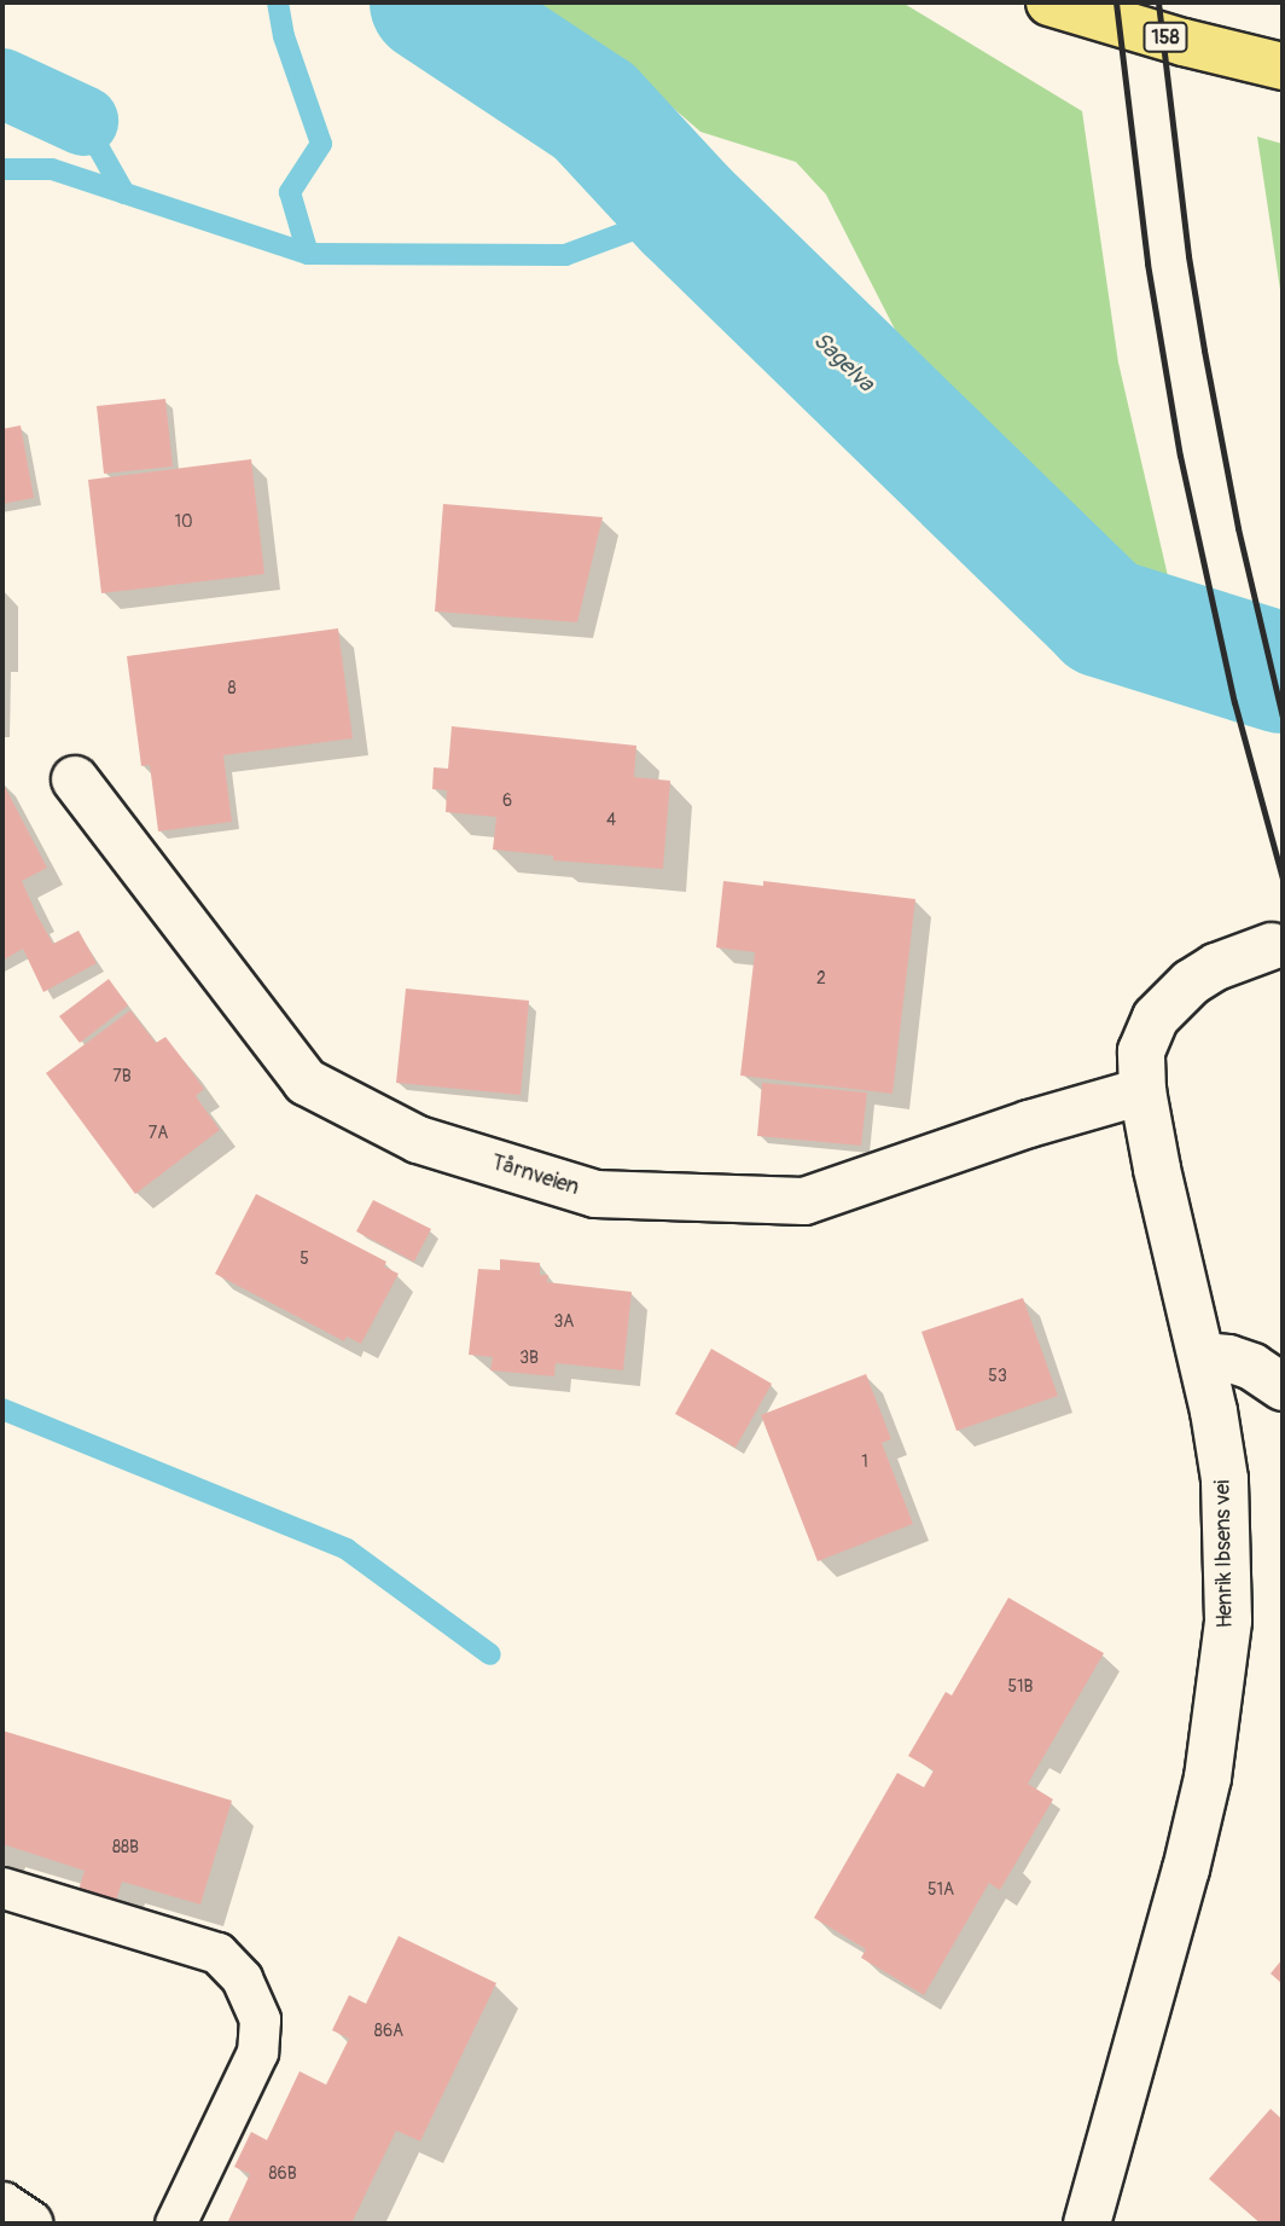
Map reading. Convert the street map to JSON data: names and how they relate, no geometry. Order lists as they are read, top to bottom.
{
  "streets": {
    "main road": ["158"],
    "street": ["Tårnveien", "Henrik Ibsens vei"]
  },
  "crossings": [
    ["Tårnveien", "Henrik Ibsens vei"]
  ],
  "water": ["Sagelva"],
  "house_numbers": [
    "10",
    "8",
    "6",
    "4",
    "2",
    "7B",
    "7A",
    "5",
    "3A",
    "3B",
    "53",
    "1",
    "51B",
    "88B",
    "51A",
    "86A",
    "86B"
  ]
}
